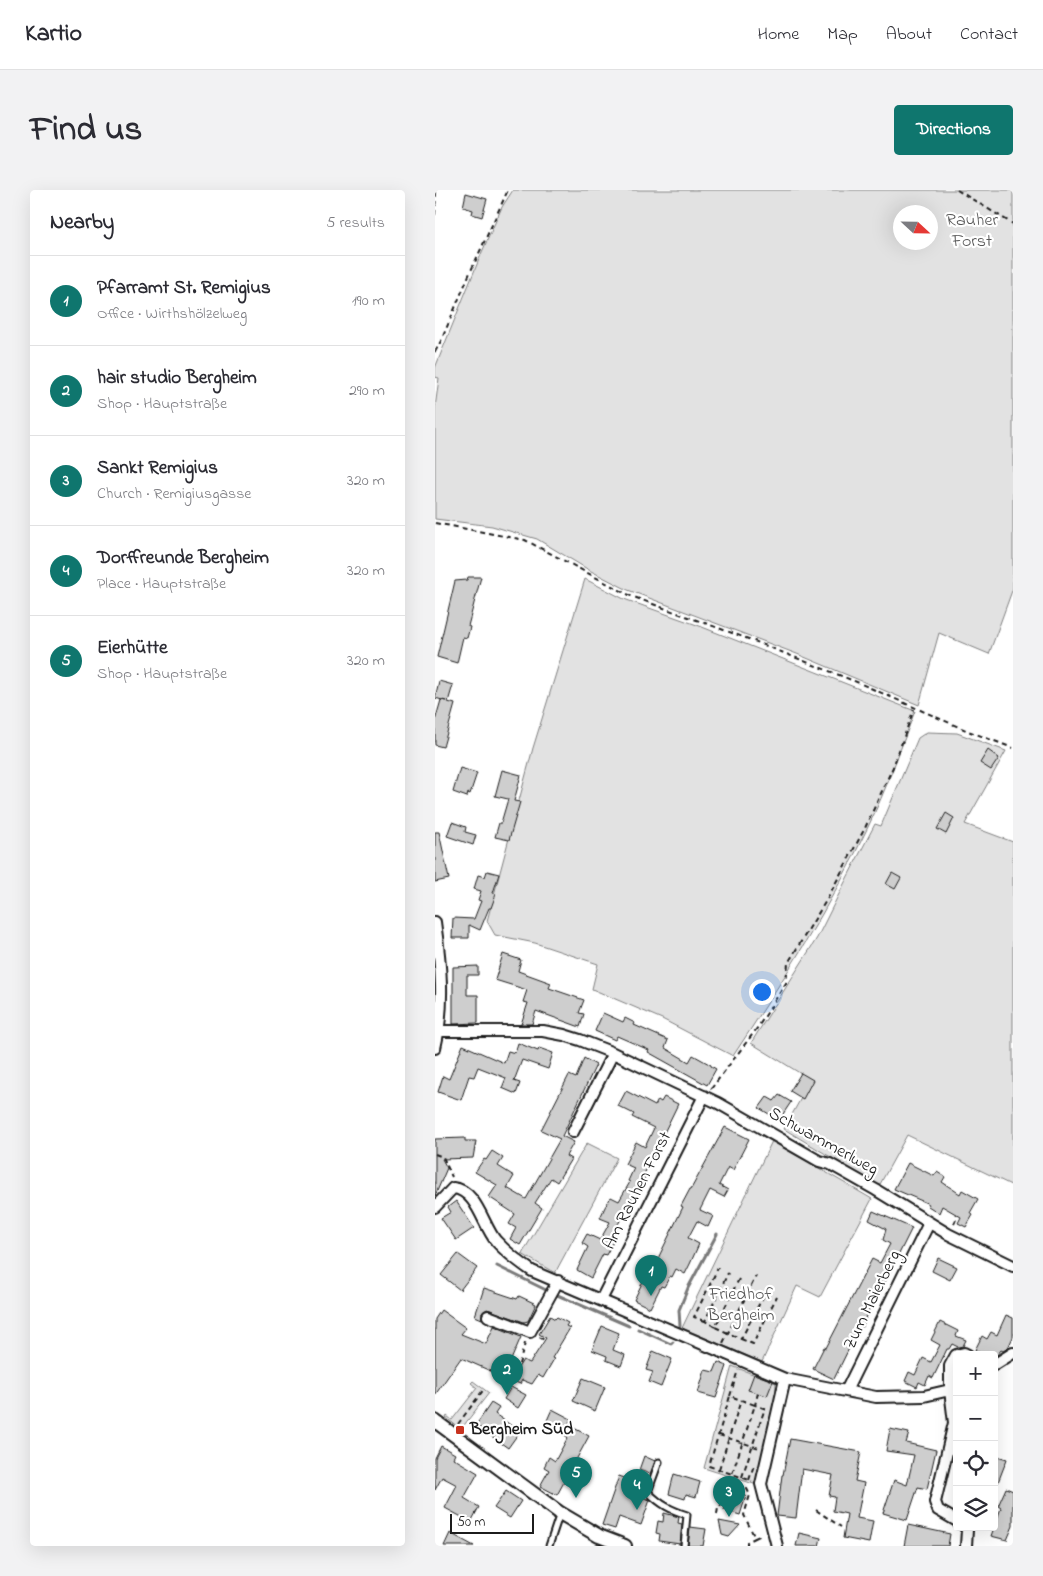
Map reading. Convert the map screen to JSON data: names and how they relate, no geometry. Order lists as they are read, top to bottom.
{
  "streets": {
    "street": ["Schwammerlweg", "Am Rauhen Forst", "Zum Maierberg"]
  },
  "crossings": [
    ["Schwammerlweg", "Am Rauhen Forst"],
    ["Schwammerlweg", "Zum Maierberg"]
  ],
  "parks": ["Rauher Forst", "Friedhof Bergheim"],
  "places": {
    "transit": ["Bergheim Süd"]
  },
  "scale_bar": "50 m",
  "north": "right",
  "page": {
    "header": "Kartio",
    "nav": [
      "Home",
      "Map",
      "About",
      "Contact"
    ],
    "title": "Find us",
    "buttons": "Directions",
    "heading": ["Nearby", "5 results"],
    "list": [
      {
        "mark": "1",
        "name": "Pfarramt St. Remigius",
        "note": "Office · Wirthshölzelweg",
        "value": "190 m"
      },
      {
        "mark": "2",
        "name": "hair studio Bergheim",
        "note": "Shop · Hauptstraße",
        "value": "290 m"
      },
      {
        "mark": "3",
        "name": "Sankt Remigius",
        "note": "Church · Remigiusgasse",
        "value": "320 m"
      },
      {
        "mark": "4",
        "name": "Dorffreunde Bergheim",
        "note": "Place · Hauptstraße",
        "value": "320 m"
      },
      {
        "mark": "5",
        "name": "Eierhütte",
        "note": "Shop · Hauptstraße",
        "value": "320 m"
      }
    ],
    "pins": [
      "1",
      "2",
      "5",
      "4",
      "3"
    ],
    "map_buttons": ["+", "−"],
    "scale": "50 m"
  }
}
